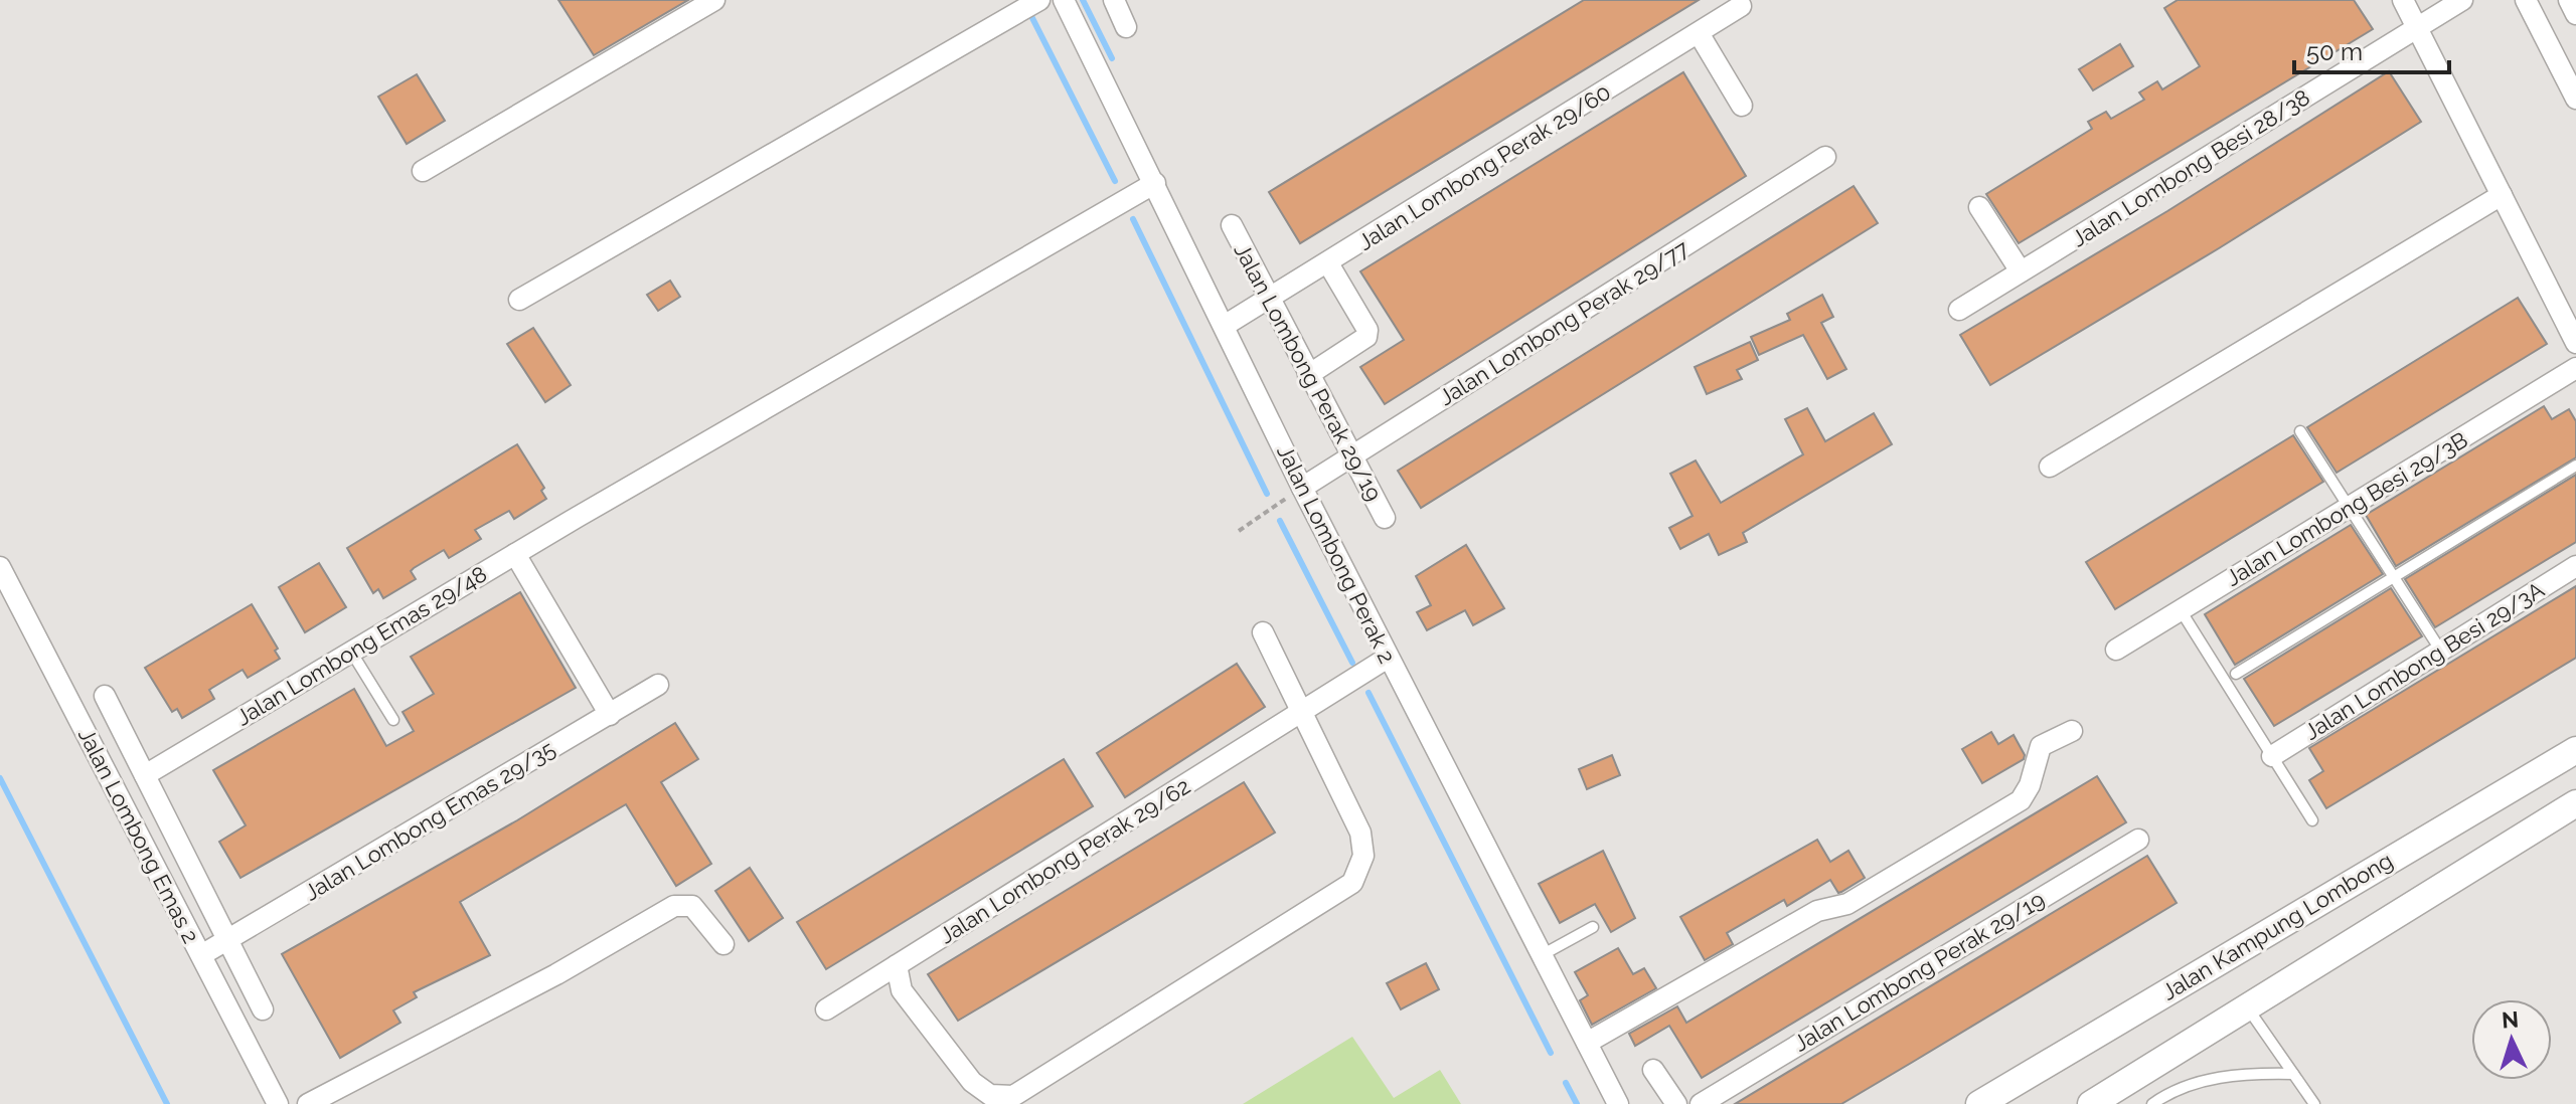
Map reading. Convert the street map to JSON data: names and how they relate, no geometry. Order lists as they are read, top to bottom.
{
  "streets": {
    "street": [
      "Jalan Lombong Perak 29/60",
      "Jalan Lombong Besi 28/38",
      "Jalan Lombong Perak 29/77",
      "Jalan Lombong Perak 29/19",
      "Jalan Lombong Besi 29/3B",
      "Jalan Lombong Perak 2",
      "Jalan Lombong Emas 29/48",
      "Jalan Lombong Besi 29/3A",
      "Jalan Lombong Emas 29/35",
      "Jalan Lombong Emas 2",
      "Jalan Lombong Perak 29/62",
      "Jalan Kampung Lombong"
    ]
  },
  "crossings": [
    ["Jalan Lombong Perak 29/60", "Jalan Lombong Perak 29/19"],
    ["Jalan Lombong Perak 29/60", "Jalan Lombong Perak 2"],
    ["Jalan Lombong Perak 29/77", "Jalan Lombong Perak 29/19"],
    ["Jalan Lombong Perak 29/77", "Jalan Lombong Perak 2"],
    ["Jalan Lombong Perak 2", "Jalan Lombong Emas 29/48"],
    ["Jalan Lombong Perak 2", "Jalan Lombong Perak 29/62"],
    ["Jalan Lombong Emas 29/35", "Jalan Lombong Emas 2"]
  ],
  "scale_bar": "50 m",
  "north": "top"
}
